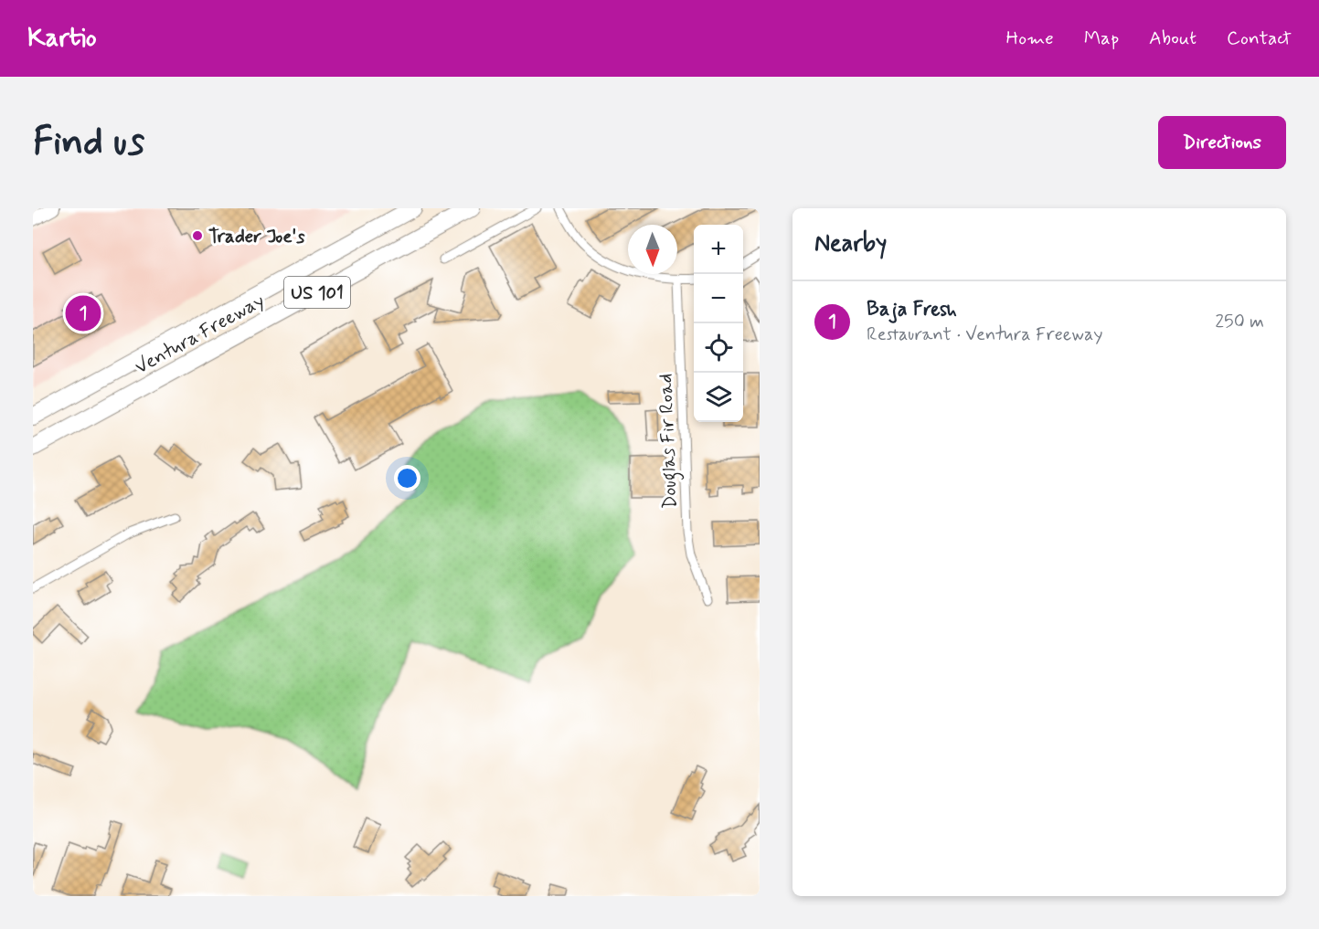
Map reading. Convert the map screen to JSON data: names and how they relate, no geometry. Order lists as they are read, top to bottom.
{
  "streets": {
    "highway": ["US 101", "Ventura Freeway"],
    "street": ["Douglas Fir Road"]
  },
  "places": ["Trader Joe's"],
  "north": "bottom",
  "page": {
    "header": "Kartio",
    "nav": [
      "Home",
      "Map",
      "About",
      "Contact"
    ],
    "buttons": "Directions",
    "title": "Find us",
    "heading": "Nearby",
    "map_buttons": ["+", "−"],
    "list": [
      {
        "mark": "1",
        "name": "Baja Fresh",
        "note": "Restaurant · Ventura Freeway",
        "value": "250 m"
      }
    ],
    "pins": "1"
  }
}
